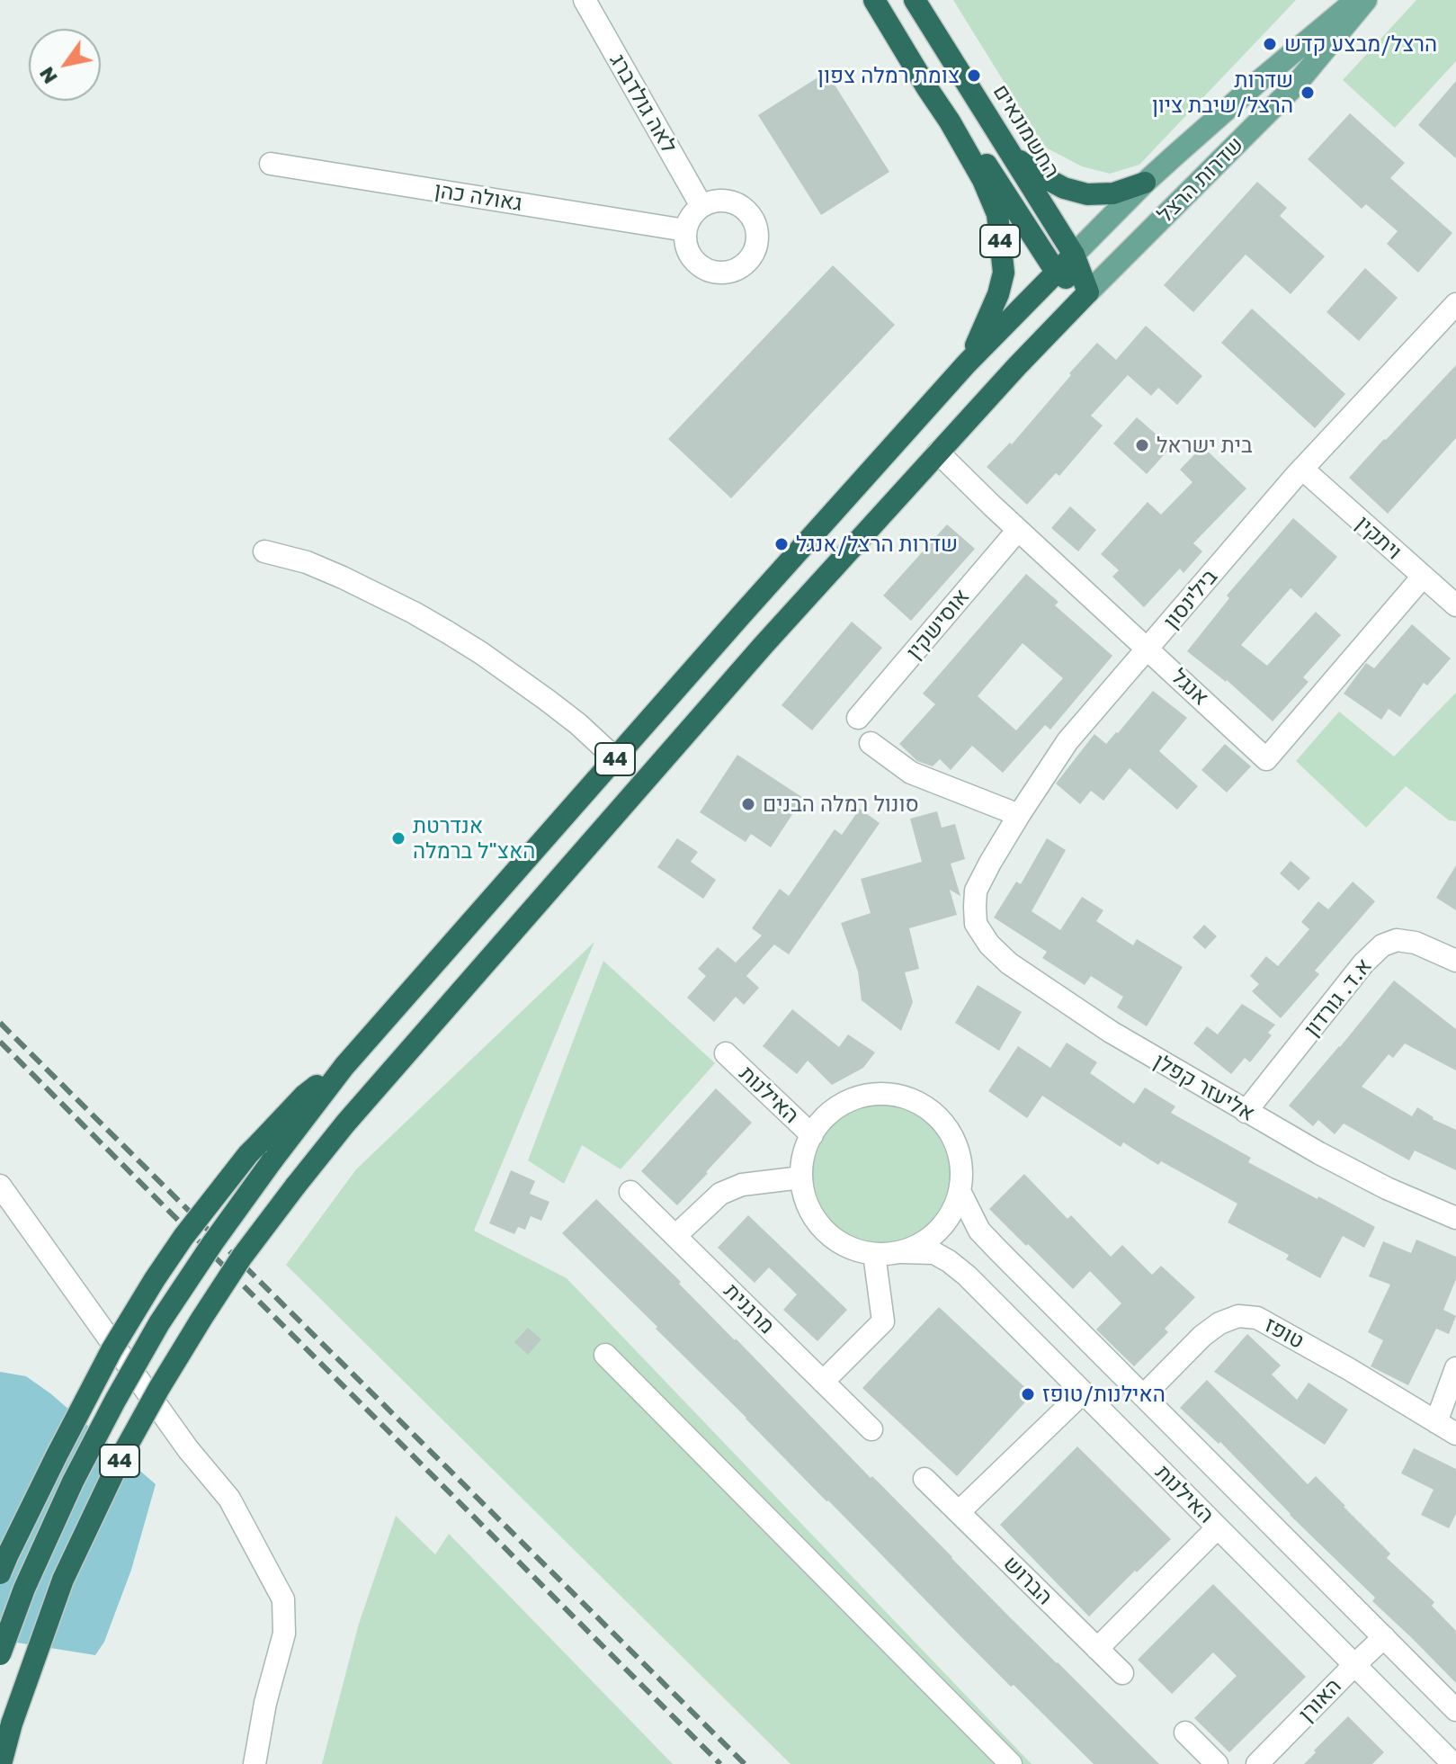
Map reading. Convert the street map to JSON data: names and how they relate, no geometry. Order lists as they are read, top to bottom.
{
  "streets": {
    "highway": ["החשמונאים", "44"],
    "main road": ["שדרות הרצל"],
    "street": [
      "לאה גולדברג",
      "גאולה כהן",
      "ויתקין",
      "בילינסון",
      "אוסישקין",
      "אנגל",
      "א.ד. גורדון",
      "אליעזר קפלן",
      "האילנות",
      "מרגנית",
      "טופז",
      "הברוש",
      "האורן"
    ]
  },
  "crossings": [
    ["לאה גולדברג", "גאולה כהן"],
    ["החשמונאים", "שדרות הרצל"],
    ["החשמונאים", "44"],
    ["שדרות הרצל", "44"],
    ["44", "אנגל"],
    ["ויתקין", "בילינסון"],
    ["ויתקין", "אנגל"],
    ["בילינסון", "אנגל"],
    ["בילינסון", "אליעזר קפלן"],
    ["אוסישקין", "אנגל"],
    ["א.ד. גורדון", "אליעזר קפלן"],
    ["האילנות", "טופז"],
    ["האילנות", "האורן"]
  ],
  "places": [
    "הרצל/מבצע קדש",
    "צומת רמלה צפון",
    "שדרות הרצל/שיבת ציון",
    "בית ישראל",
    "שדרות הרצל/אנגל",
    "סונול רמלה הבנים",
    "אנדרטת האצ\"ל ברמלה",
    "האילנות/טופז"
  ],
  "north": "bottom left"
}
